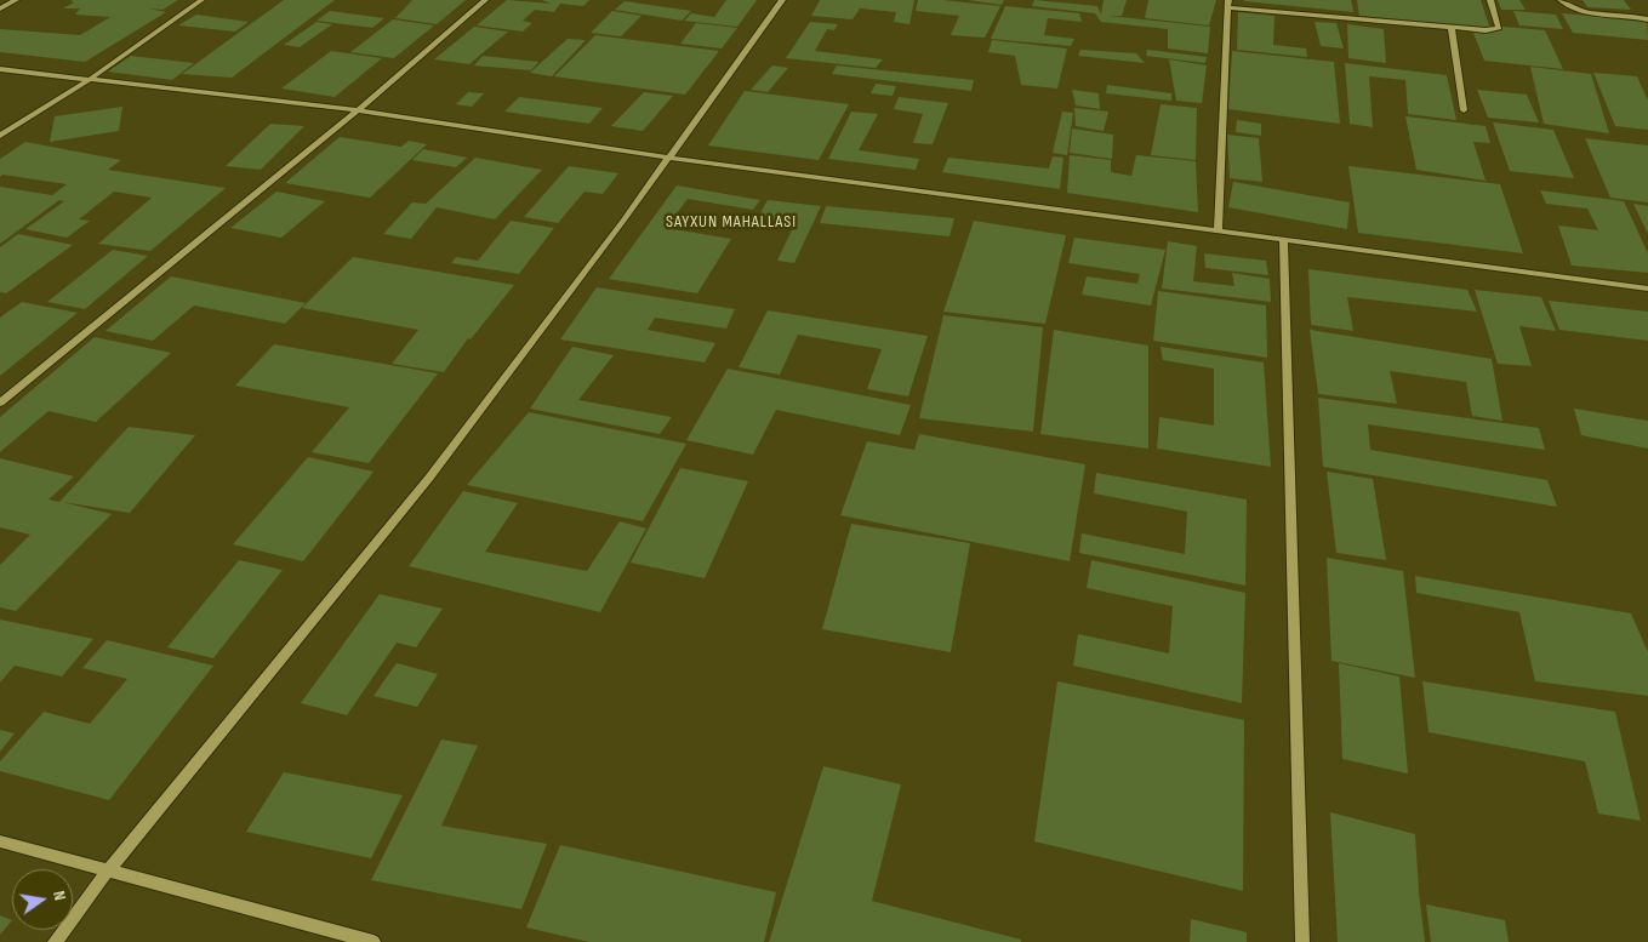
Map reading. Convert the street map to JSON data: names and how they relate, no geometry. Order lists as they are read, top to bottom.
{
  "districts": ["SAYXUN MAHALLASI"],
  "north": "right"
}
